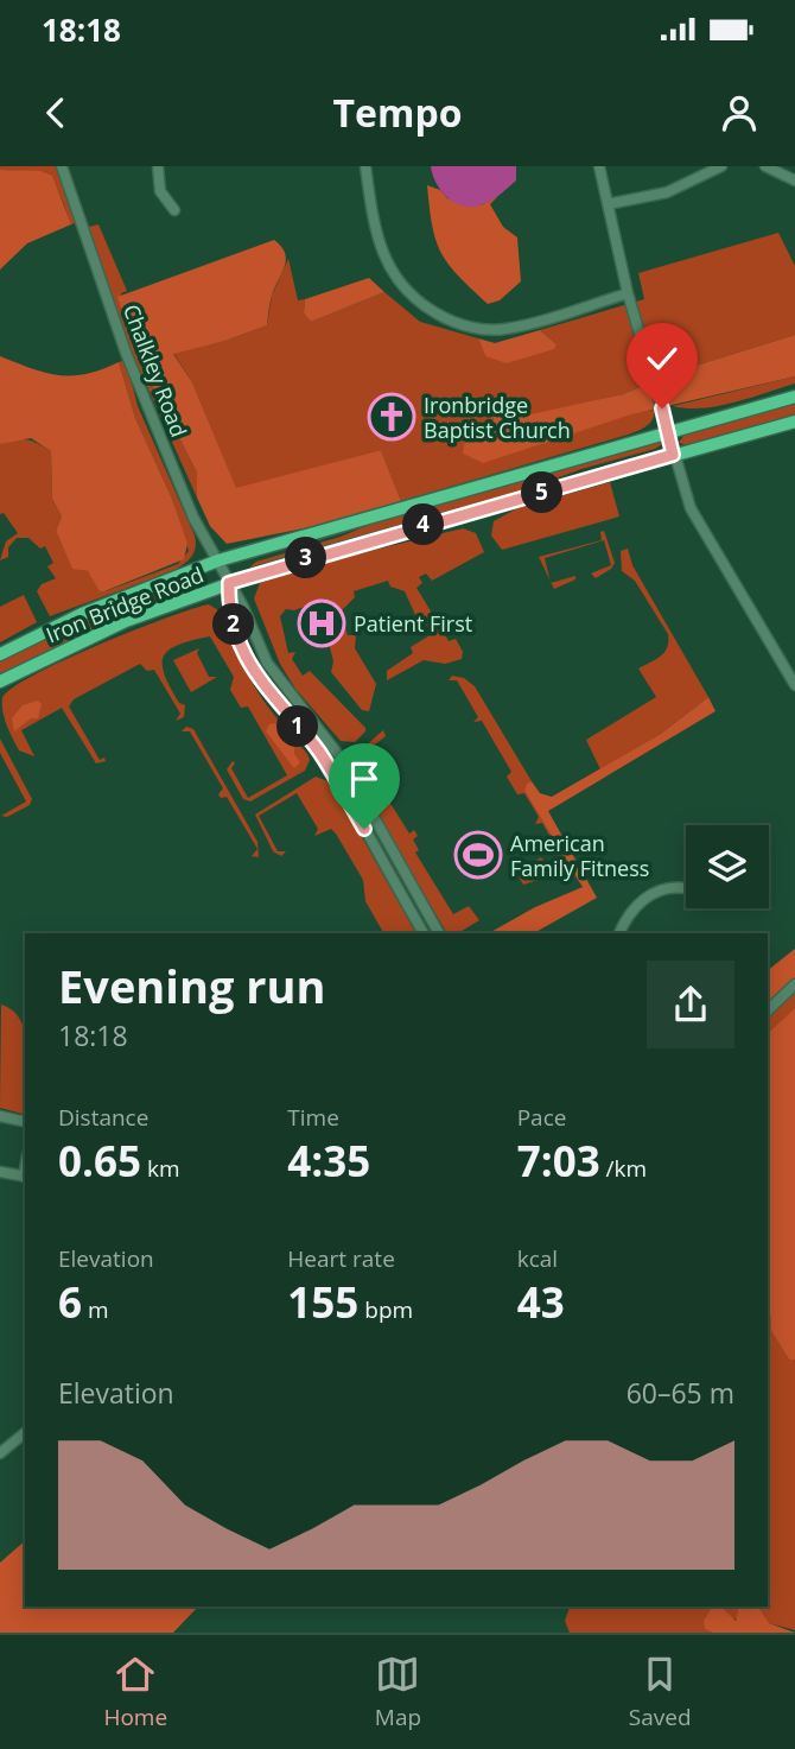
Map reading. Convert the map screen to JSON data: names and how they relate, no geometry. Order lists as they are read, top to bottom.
{
  "streets": {
    "main road": ["Iron Bridge Road"],
    "street": ["Chalkley Road"]
  },
  "crossings": [
    ["Chalkley Road", "Iron Bridge Road"]
  ],
  "places": {
    "church": ["Ironbridge Baptist Church"],
    "hospital": ["Patient First"],
    "sports": ["American Family Fitness"]
  },
  "page": {
    "status": "18:18",
    "header": "Tempo",
    "pins": [
      "5",
      "4",
      "3",
      "2",
      "1"
    ],
    "heading": ["Evening run", "18:18"],
    "stats": [
      ["Distance", "0.65 km"],
      ["Time", "4:35"],
      ["Pace", "7:03 /km"],
      ["Elevation", "6 m"],
      ["Heart rate", "155 bpm"],
      ["kcal", "43"]
    ],
    "chart": ["Elevation", "60–65 m"],
    "tabs": ["Home", "Map", "Saved"]
  }
}
